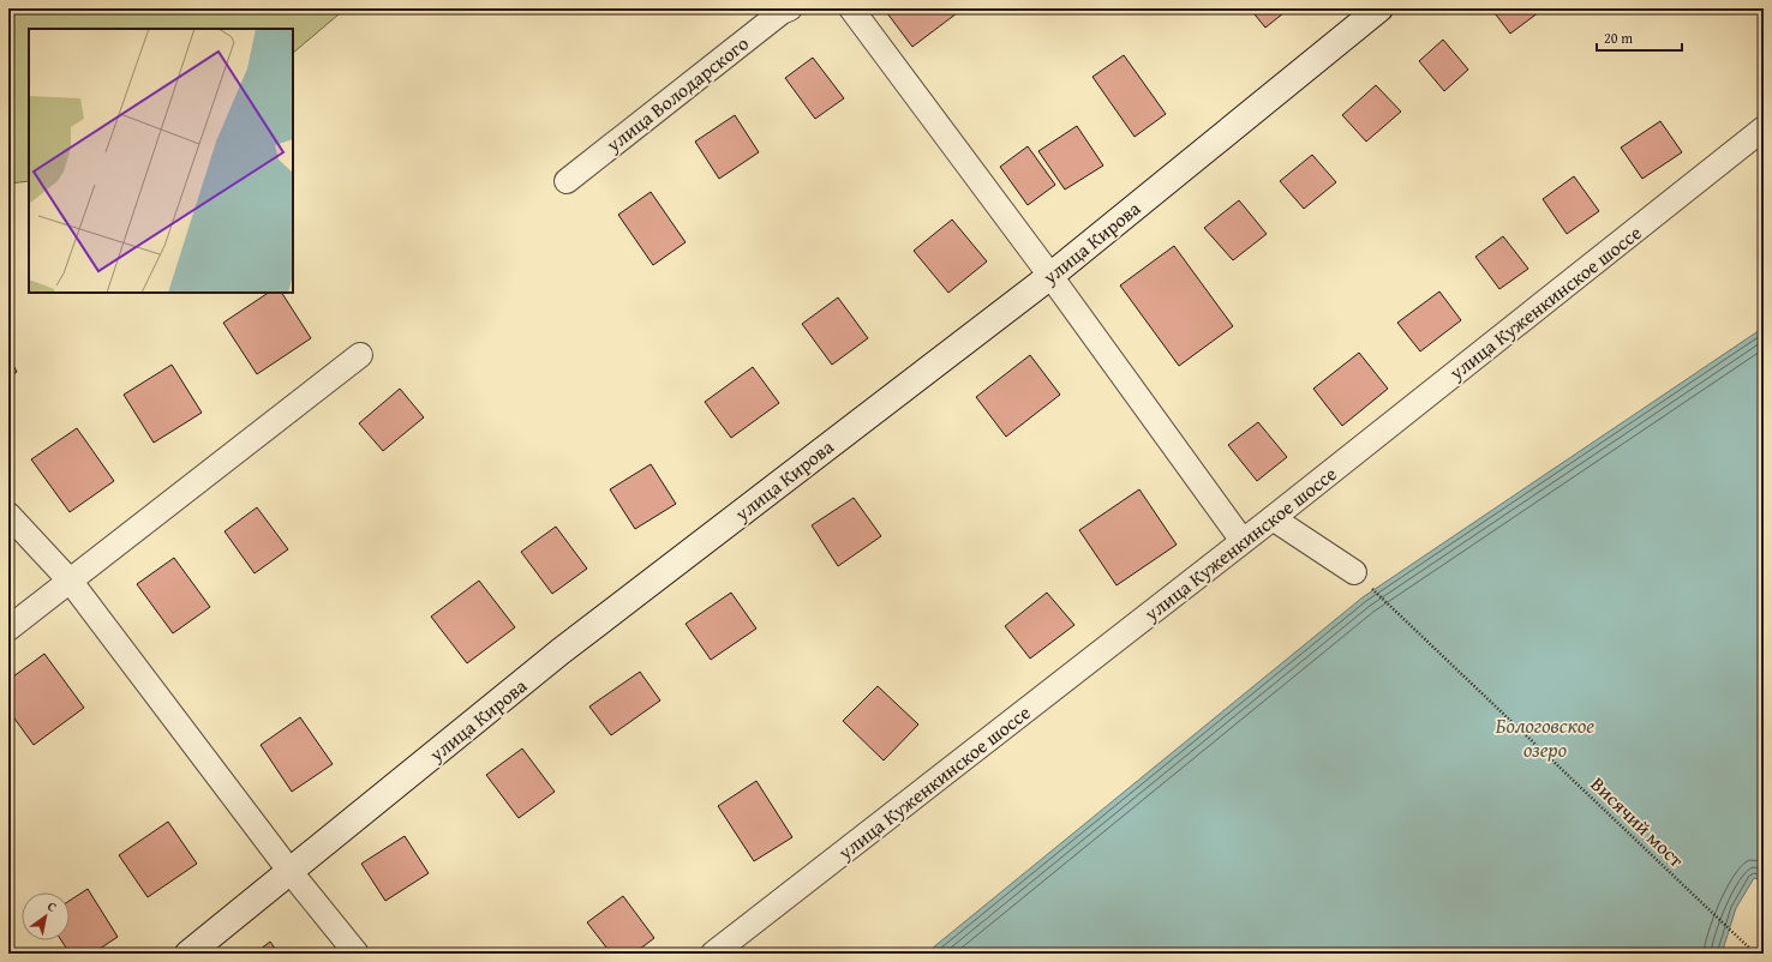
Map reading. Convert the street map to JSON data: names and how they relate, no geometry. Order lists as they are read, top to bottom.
{
  "streets": {
    "main road": ["улица Кирова"],
    "street": ["улица Володарского", "улица Куженкинское шоссе"],
    "path": ["Висячий мост"]
  },
  "water": ["Бологовское озеро"],
  "scale_bar": "20 m",
  "north": "top right"
}
